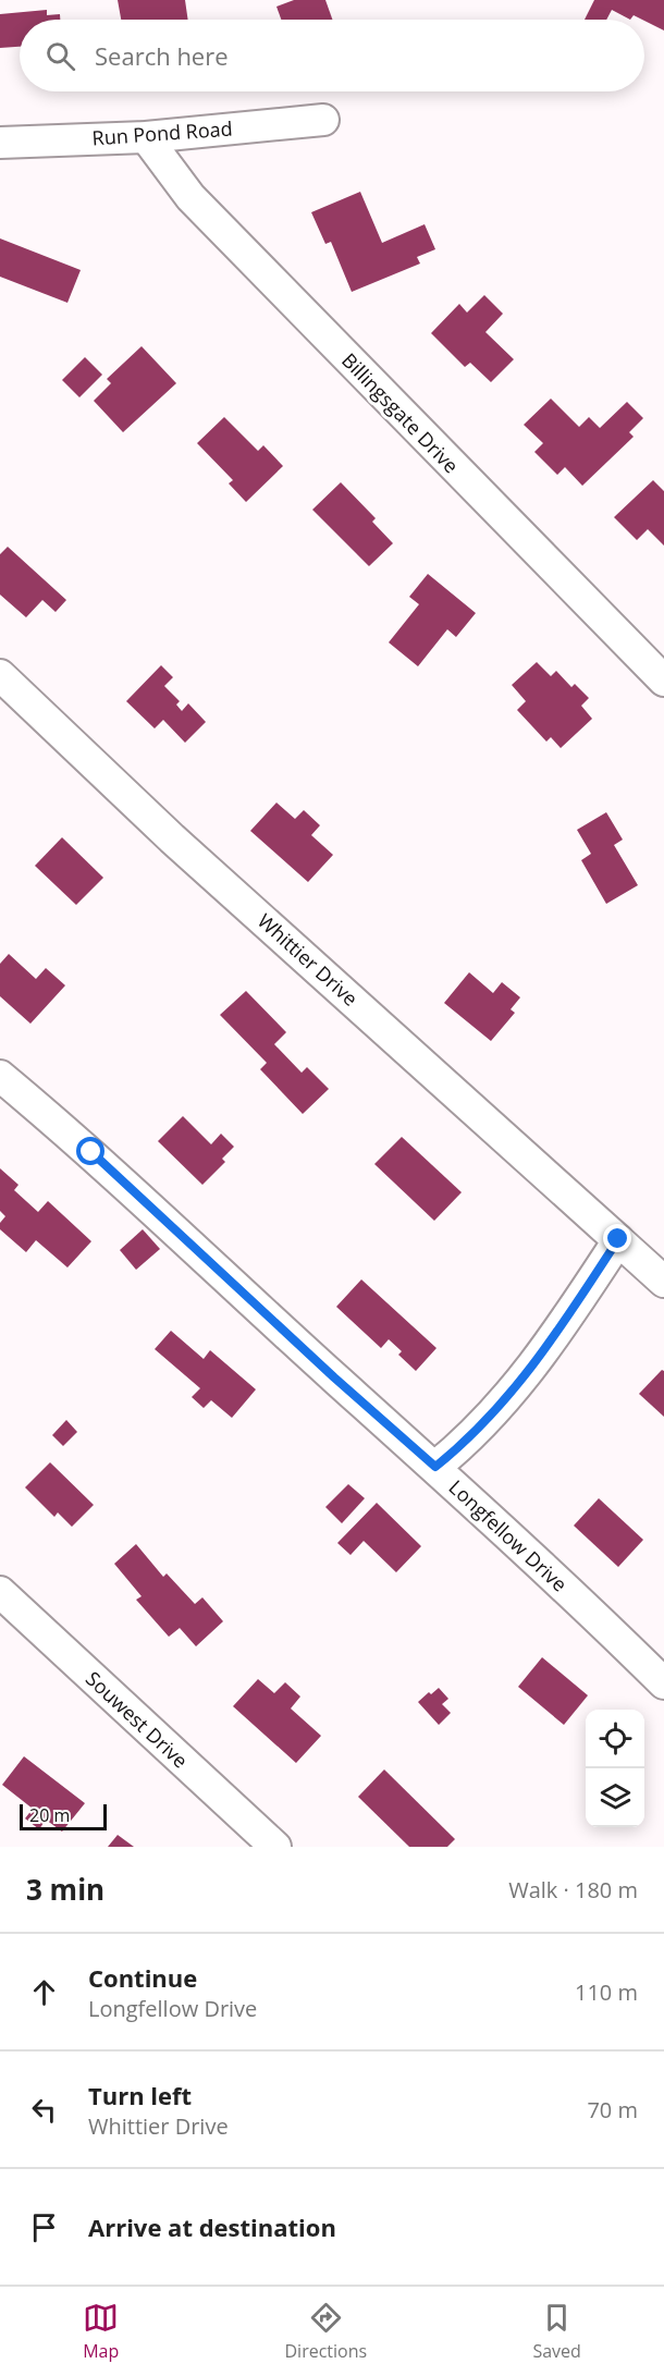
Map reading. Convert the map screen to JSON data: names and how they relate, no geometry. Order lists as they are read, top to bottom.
{
  "streets": {
    "street": [
      "Run Pond Road",
      "Billingsgate Drive",
      "Whittier Drive",
      "Longfellow Drive",
      "Souwest Drive"
    ]
  },
  "crossings": [
    ["Run Pond Road", "Billingsgate Drive"]
  ],
  "scale_bar": "20 m",
  "page": {
    "search": "Search here",
    "scale": "20 m",
    "heading": ["3 min", "Walk · 180 m"],
    "list": [
      ["Continue", "Longfellow Drive", "110 m"],
      ["Turn left", "Whittier Drive", "70 m"],
      "Arrive at destination"
    ],
    "nav": ["Map", "Directions", "Saved"]
  }
}
